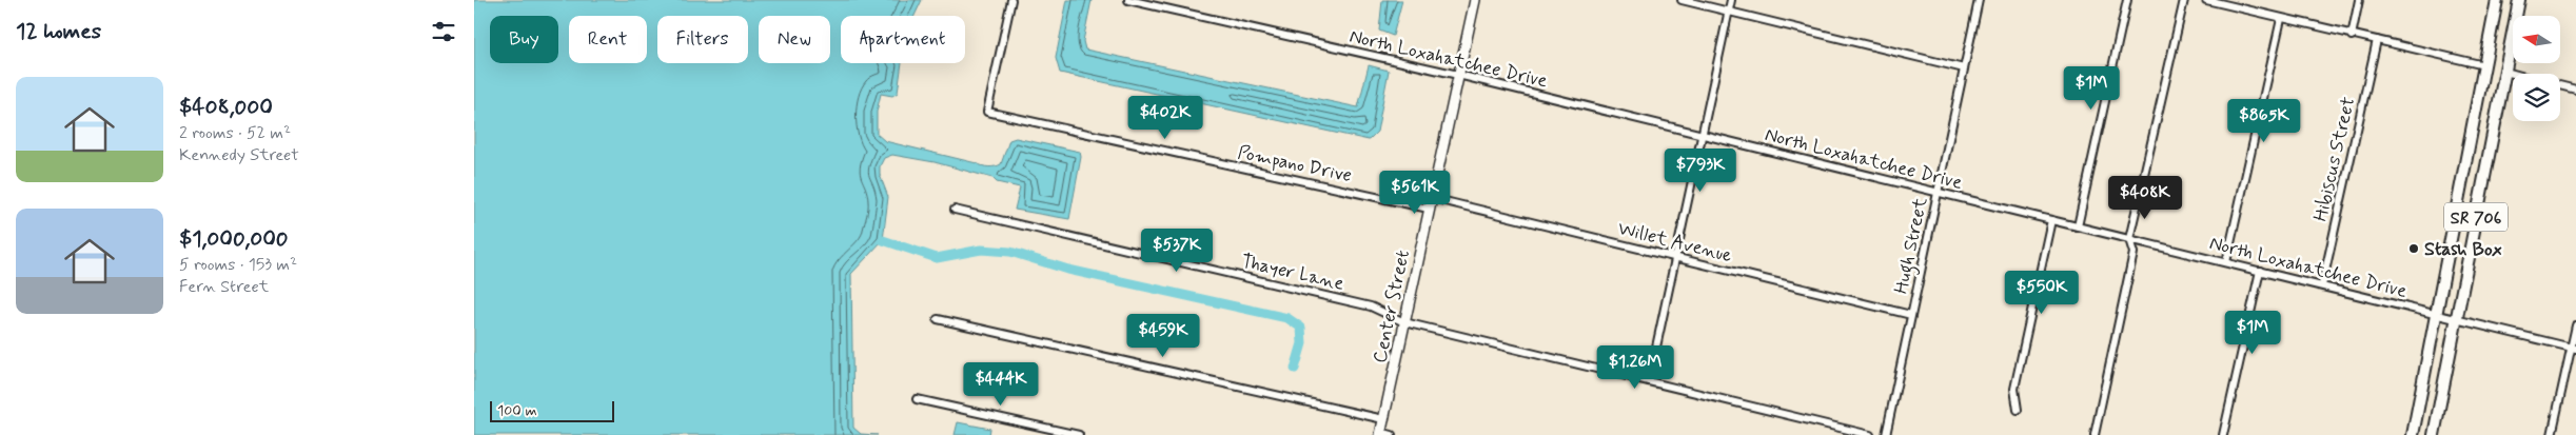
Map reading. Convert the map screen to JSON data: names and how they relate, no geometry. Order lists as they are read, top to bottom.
{
  "streets": {
    "main road": ["SR 706"],
    "street": [
      "North Loxahatchee Drive",
      "Hibiscus Street",
      "Pompano Drive",
      "Willet Avenue",
      "Hugh Street",
      "Thayer Lane",
      "Center Street"
    ]
  },
  "crossings": [
    ["North Loxahatchee Drive", "Hibiscus Street"],
    ["North Loxahatchee Drive", "SR 706"],
    ["North Loxahatchee Drive", "Hugh Street"],
    ["North Loxahatchee Drive", "Center Street"],
    ["Pompano Drive", "Center Street"],
    ["Willet Avenue", "Hugh Street"],
    ["Willet Avenue", "Center Street"],
    ["Thayer Lane", "Center Street"]
  ],
  "places": ["Stash Box"],
  "scale_bar": "100 m",
  "north": "left",
  "page": {
    "heading": "12 homes",
    "chip": [
      "Buy",
      "Rent",
      "Filters",
      "New",
      "Apartment"
    ],
    "list": [
      {
        "name": "$408,000",
        "note": "2 rooms · 52 m² · Kennedy Street"
      },
      {
        "name": "$1,000,000",
        "note": "5 rooms · 153 m² · Fern Street"
      }
    ],
    "price": [
      "$1M",
      "$402K",
      "$865K",
      "$793K",
      "$561K",
      "$408K",
      "$537K",
      "$550K",
      "$1M",
      "$459K",
      "$1.26M",
      "$444K"
    ],
    "scale": "100 m"
  }
}
